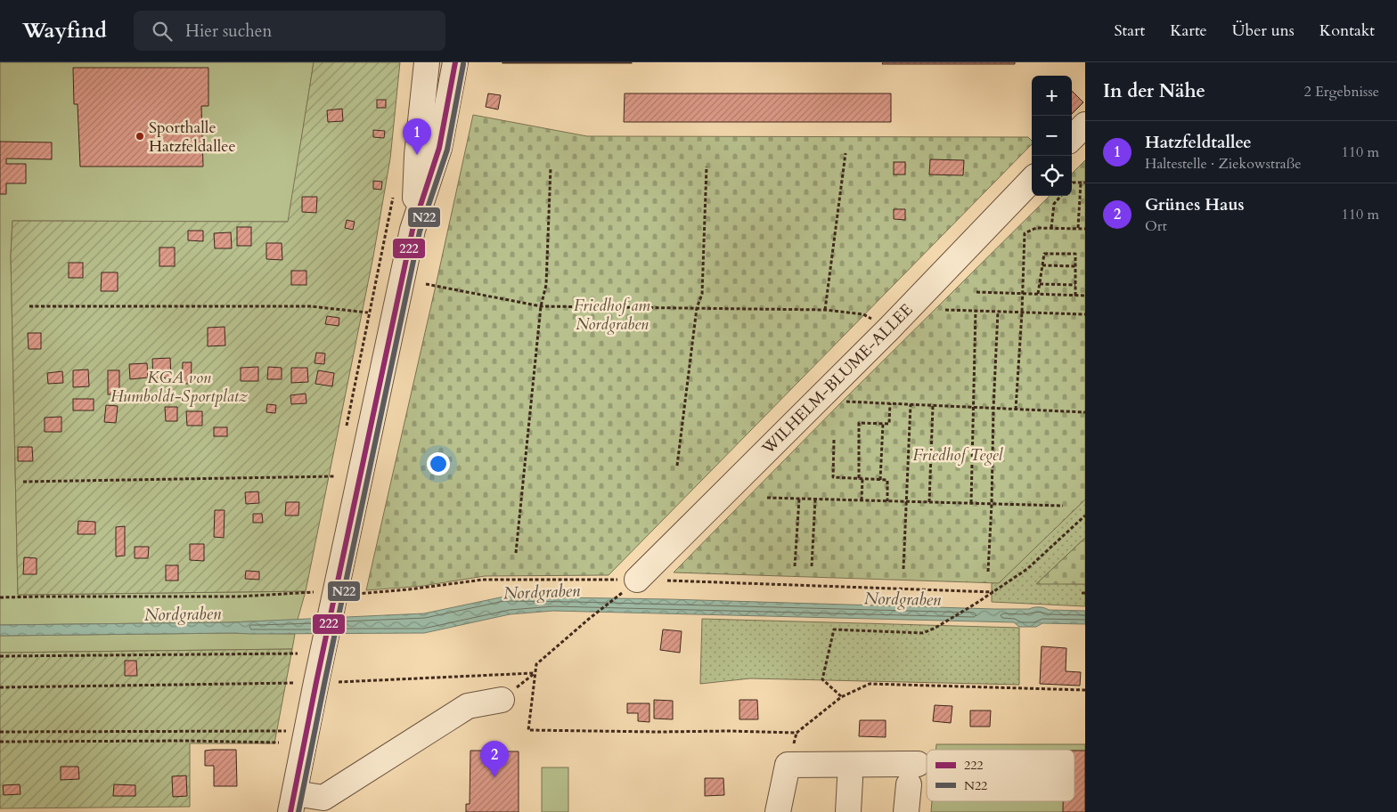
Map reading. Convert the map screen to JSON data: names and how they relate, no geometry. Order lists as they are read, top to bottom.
{
  "streets": {
    "street": ["WILHELM-BLUME-ALLEE"]
  },
  "water": ["Nordgraben"],
  "parks": ["Friedhof am Nordgraben", "KGA von Humboldt-Sportplatz", "Friedhof Tegel"],
  "places": ["Sporthalle Hatzfeldallee"],
  "lines": ["transit line 222", "transit line N22"],
  "legend": ["222", "N22"],
  "page": {
    "header": "Wayfind",
    "search": "Hier suchen",
    "nav": [
      "Start",
      "Karte",
      "Über uns",
      "Kontakt"
    ],
    "heading": ["In der Nähe", "2 Ergebnisse"],
    "map_buttons": ["+", "−"],
    "pins": ["1", "2"],
    "list": [
      {
        "mark": "1",
        "name": "Hatzfeldtallee",
        "note": "Haltestelle · Ziekowstraße",
        "value": "110 m"
      },
      {
        "mark": "2",
        "name": "Grünes Haus",
        "note": "Ort",
        "value": "110 m"
      }
    ]
  }
}
